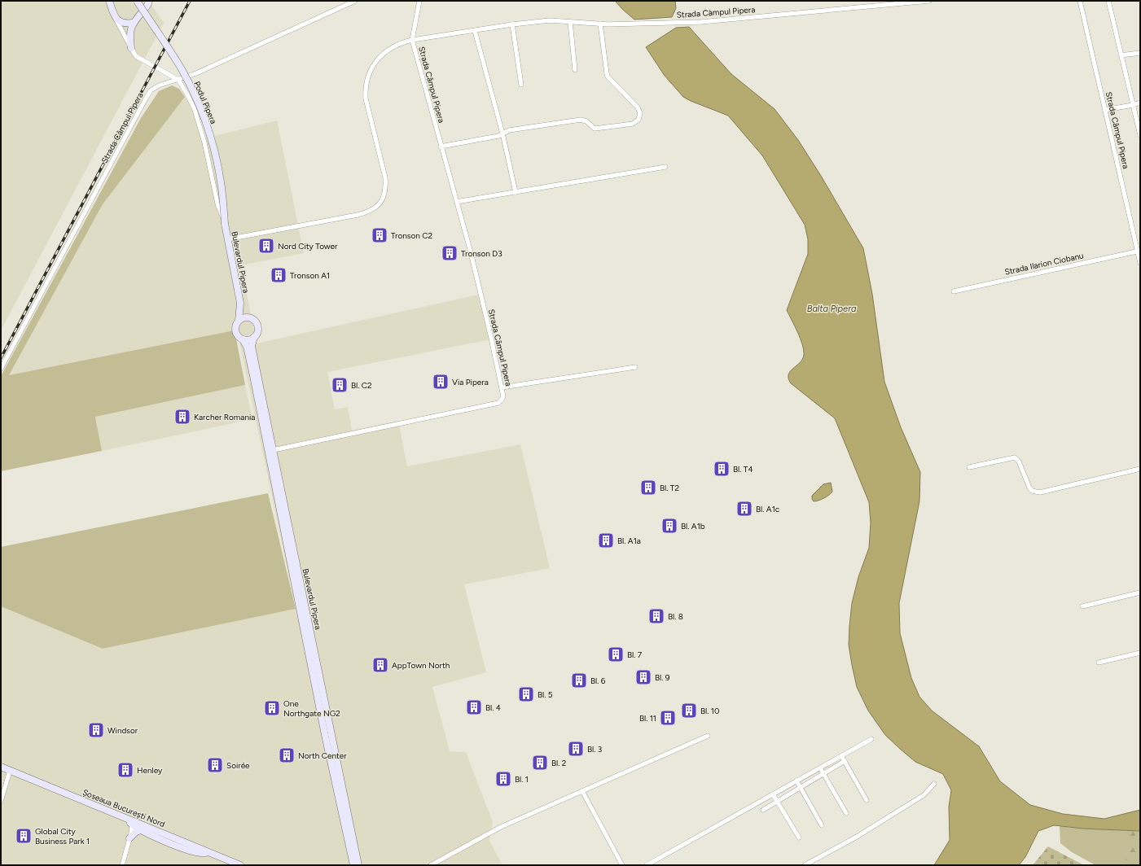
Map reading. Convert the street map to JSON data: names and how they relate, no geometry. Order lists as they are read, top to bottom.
{
  "streets": {
    "main road": ["Podul Pipera", "Bulevardul Pipera", "Șoseaua București Nord"],
    "street": ["Strada Câmpul Pipera", "Strada Ilarion Ciobanu"]
  },
  "crossings": [
    ["Strada Câmpul Pipera", "Bulevardul Pipera"],
    ["Strada Câmpul Pipera", "Strada Ilarion Ciobanu"],
    ["Podul Pipera", "Bulevardul Pipera"]
  ],
  "water": ["Balta Pipera"],
  "places": {
    "building": [
      "Tronson C2",
      "Nord City Tower",
      "Tronson D3",
      "Tronson A1",
      "Via Pipera",
      "Bl. C2",
      "Karcher Romania",
      "Bl. T4",
      "Bl. T2",
      "Bl. A1c",
      "Bl. A1b",
      "Bl. A1a",
      "Bl. 8",
      "Bl. 7",
      "AppTown North",
      "Bl. 9",
      "Bl. 6",
      "Bl. 5",
      "Bl. 4",
      "One Northgate NG2",
      "Bl. 10",
      "Bl. 11",
      "Windsor",
      "Bl. 3",
      "North Center",
      "Bl. 2",
      "Soirée",
      "Henley",
      "Bl. 1",
      "Global City Business Park 1"
    ]
  }
}
